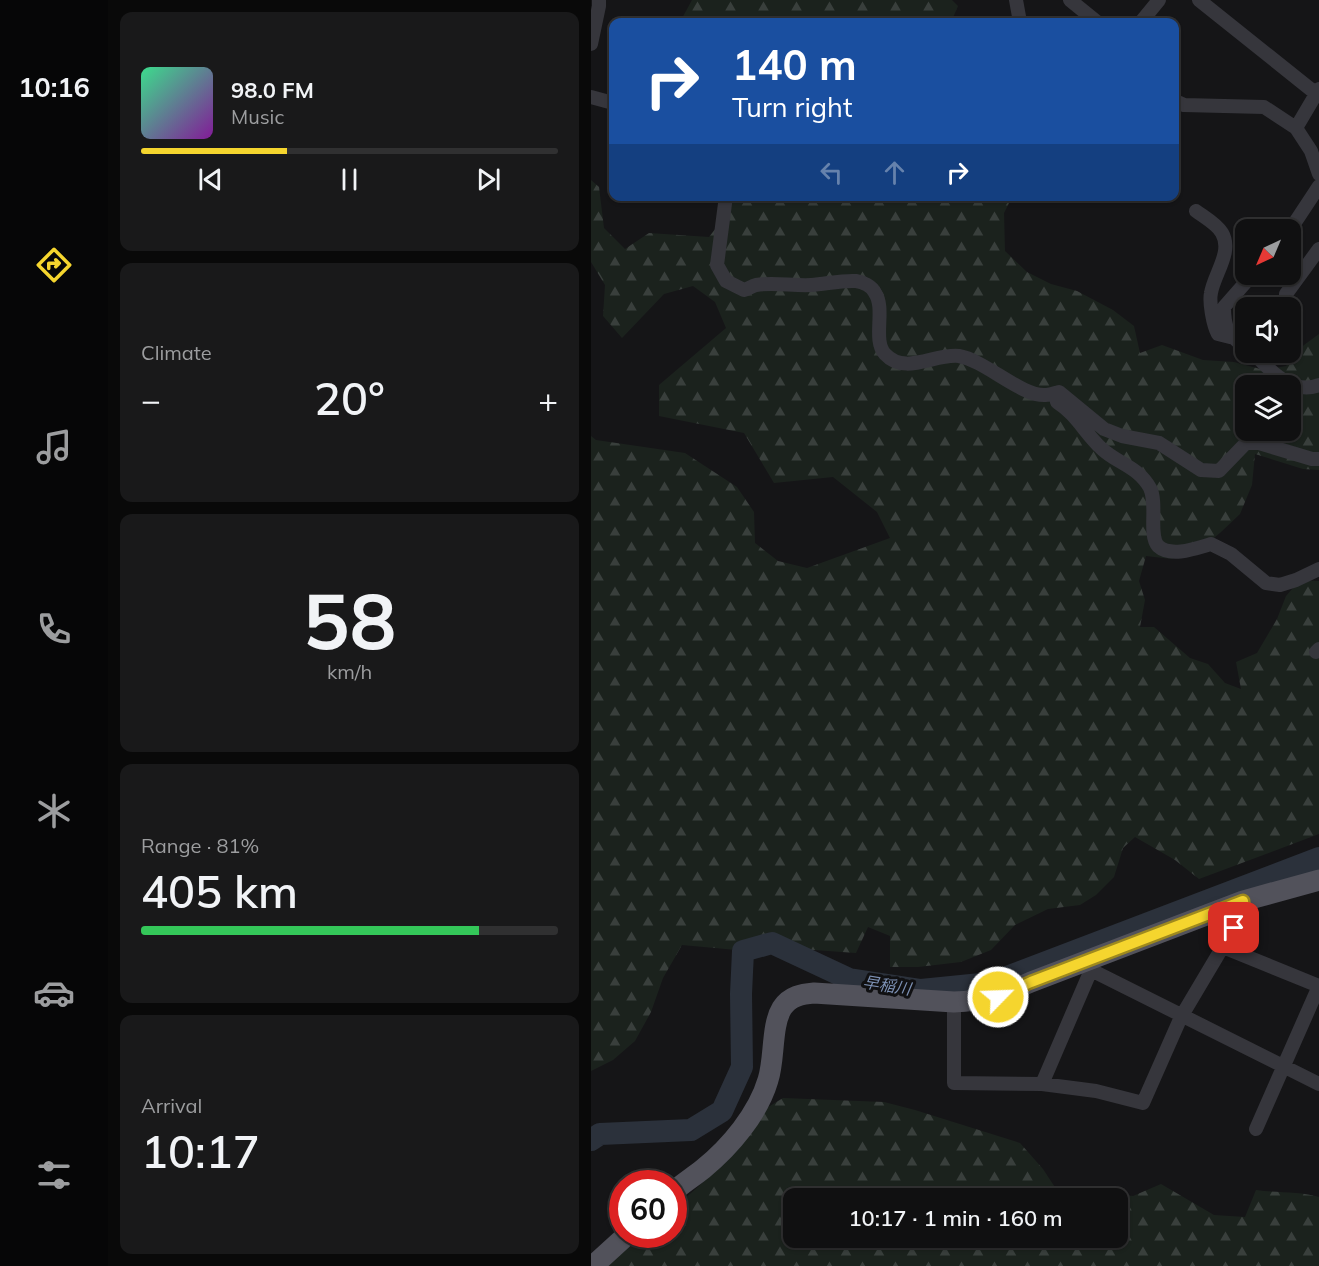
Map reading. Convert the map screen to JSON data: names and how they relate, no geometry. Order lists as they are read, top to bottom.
{
  "water": ["早稲川"],
  "north": "bottom left",
  "page": {
    "tabs": "10:16",
    "turn": ["140 m", "Turn right"],
    "song": ["98.0 FM", "Music"],
    "tile": [
      "Climate",
      ["58", "km/h"],
      ["Range · 81%", "405 km"],
      ["Arrival", "10:17"]
    ],
    "heat": ["−", "20°", "+"],
    "limit": "60",
    "trip": "10:17 · 1 min · 160 m"
  }
}
